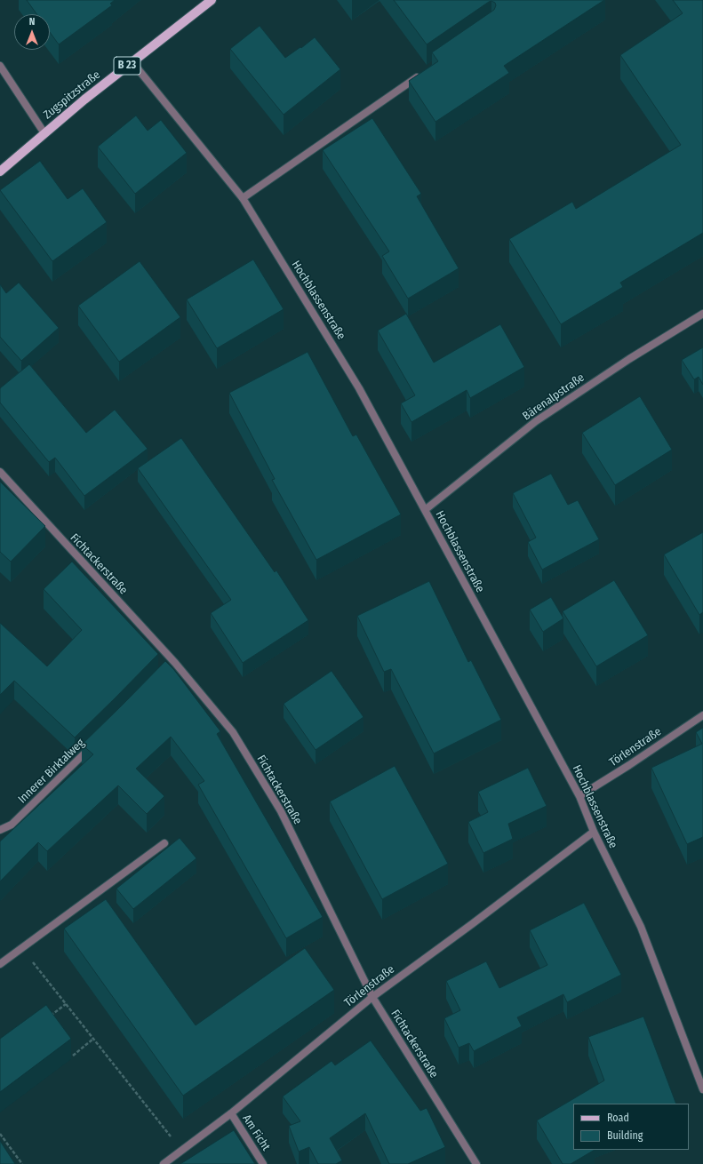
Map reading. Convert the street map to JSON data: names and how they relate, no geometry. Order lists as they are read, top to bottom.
{
  "streets": {
    "main road": ["B 23", "Zugspitzstraße"],
    "street": [
      "Hochblassenstraße",
      "Bärenalpstraße",
      "Fichtackerstraße",
      "Törlenstraße",
      "Innerer Birktalweg",
      "Am Ficht"
    ]
  },
  "crossings": [
    ["Zugspitzstraße", "Hochblassenstraße"],
    ["Hochblassenstraße", "Bärenalpstraße"],
    ["Hochblassenstraße", "Törlenstraße"],
    ["Fichtackerstraße", "Törlenstraße"],
    ["Törlenstraße", "Am Ficht"]
  ],
  "legend": ["Road", "Building"],
  "north": "top"
}
